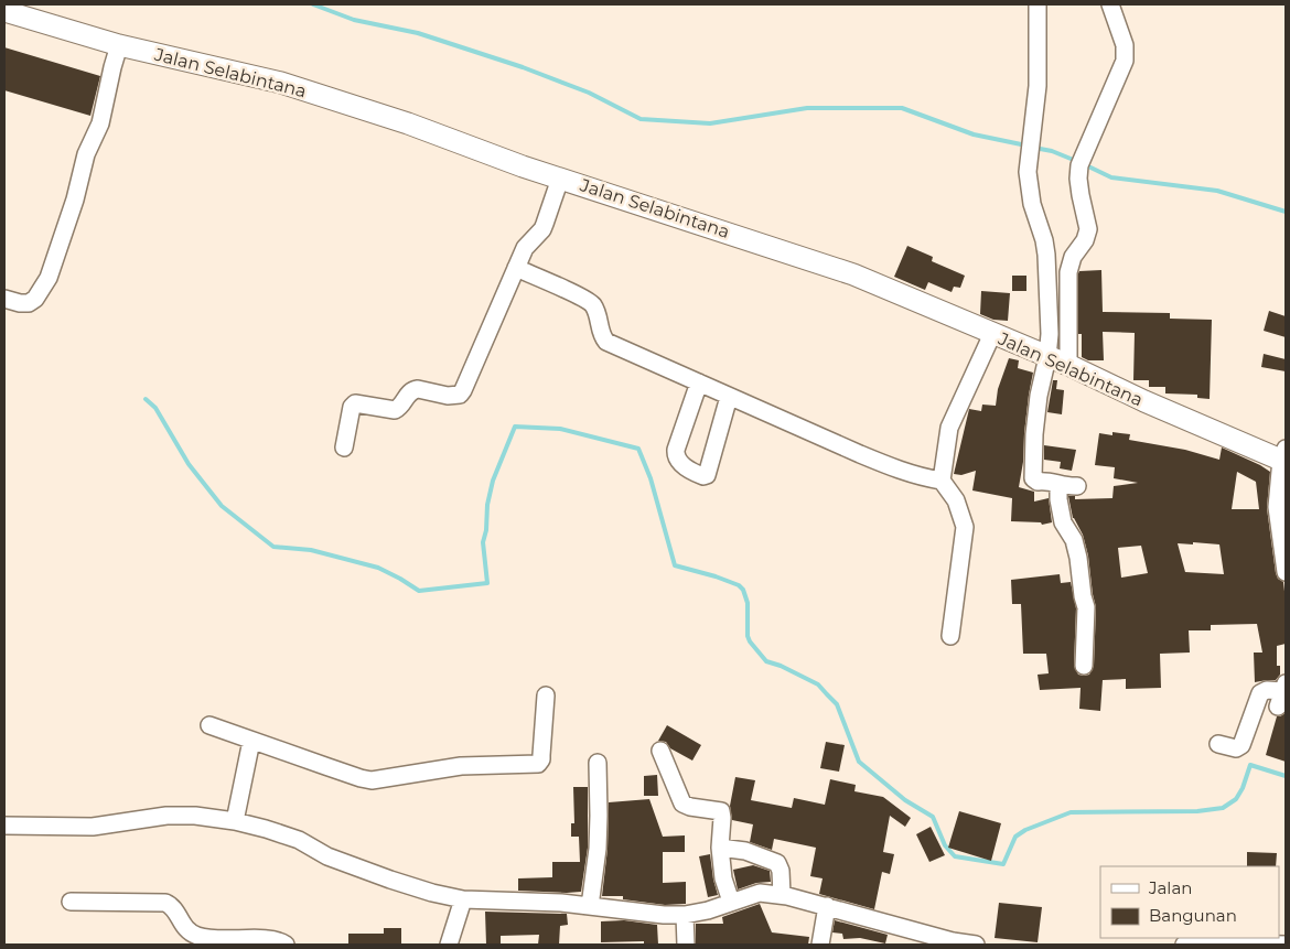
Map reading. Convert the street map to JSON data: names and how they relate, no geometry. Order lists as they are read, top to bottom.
{
  "streets": {
    "street": ["Jalan Selabintana"]
  },
  "legend": ["Jalan", "Bangunan"]
}
